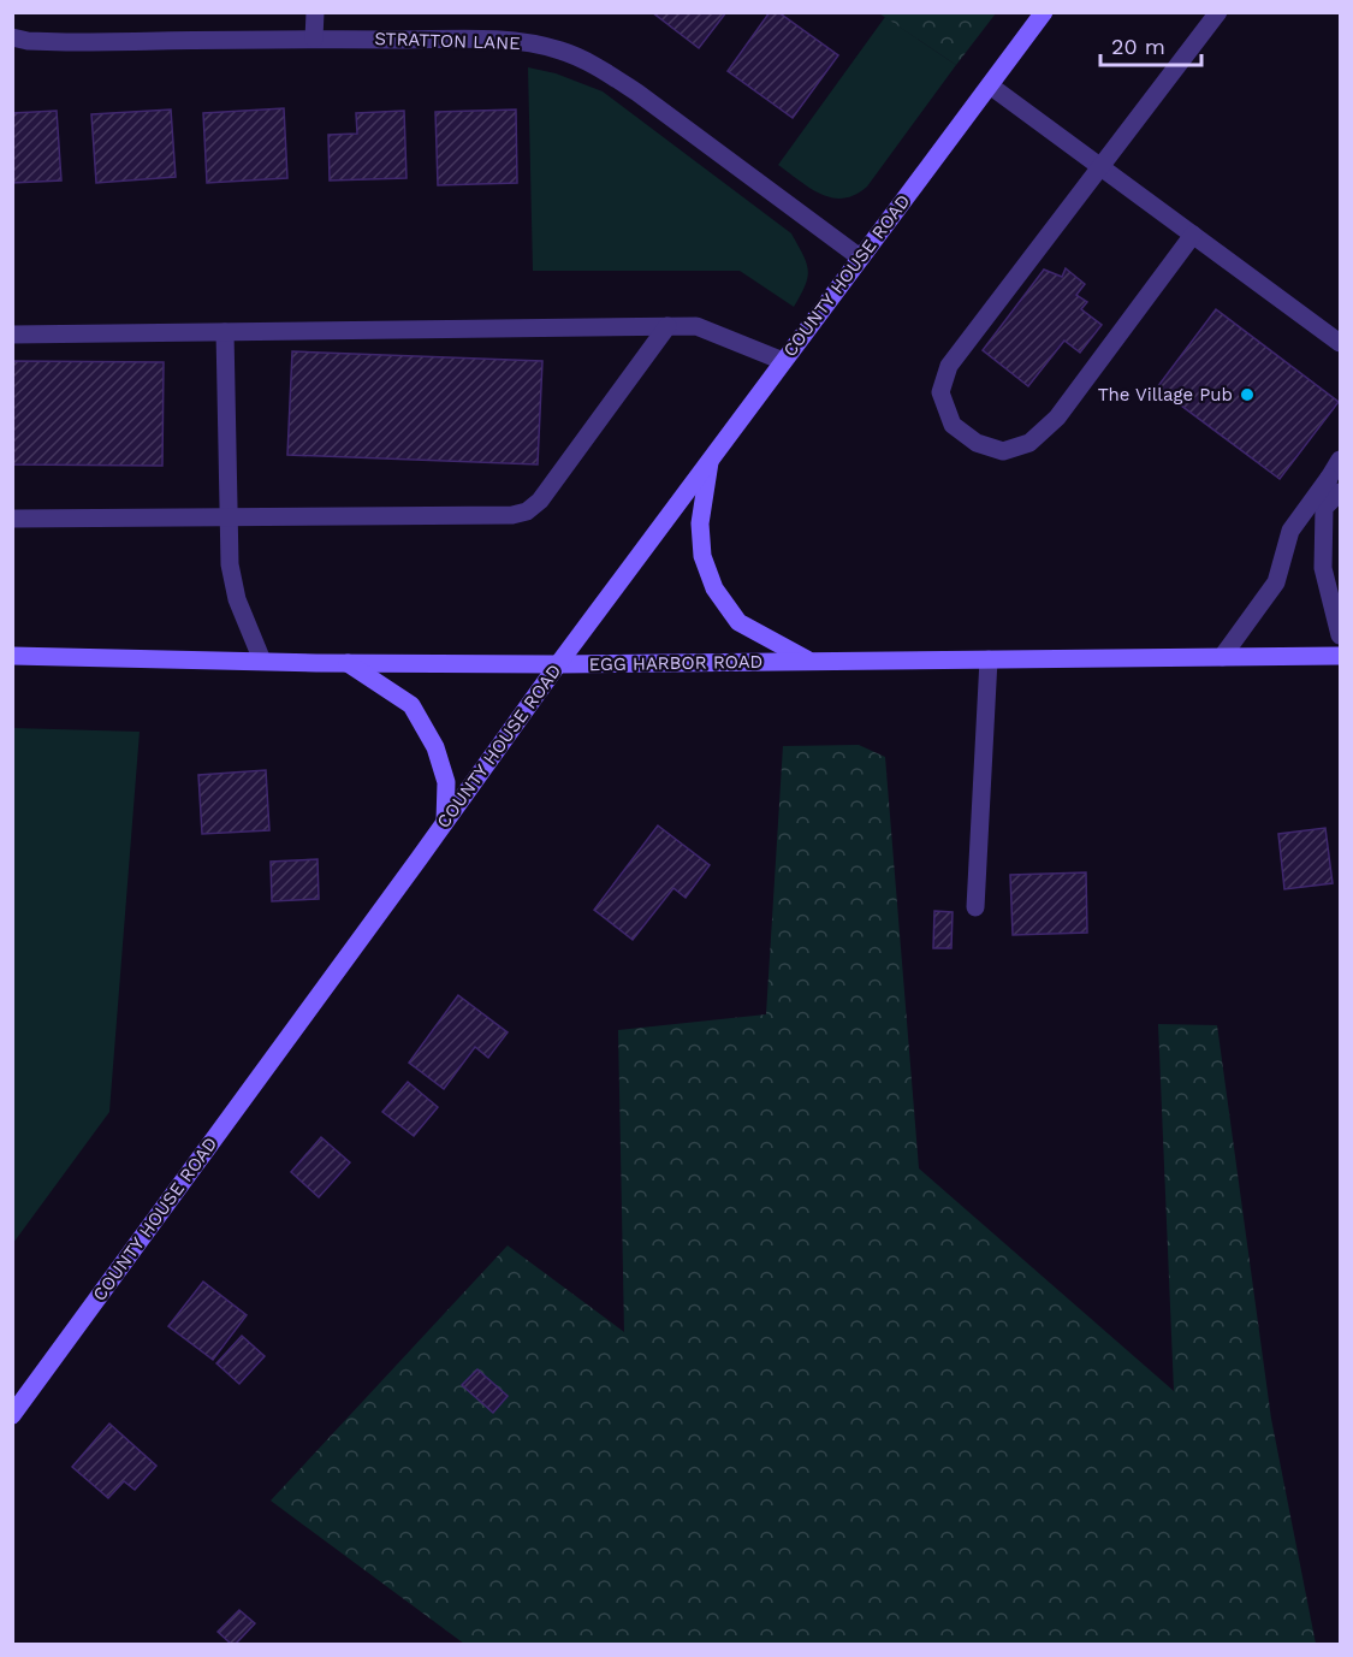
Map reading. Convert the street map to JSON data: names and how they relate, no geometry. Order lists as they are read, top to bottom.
{
  "streets": {
    "main road": ["COUNTY HOUSE ROAD", "EGG HARBOR ROAD"],
    "street": ["STRATTON LANE"]
  },
  "crossings": [
    ["STRATTON LANE", "COUNTY HOUSE ROAD"],
    ["COUNTY HOUSE ROAD", "EGG HARBOR ROAD"]
  ],
  "places": ["The Village Pub"],
  "scale_bar": "20 m"
}
